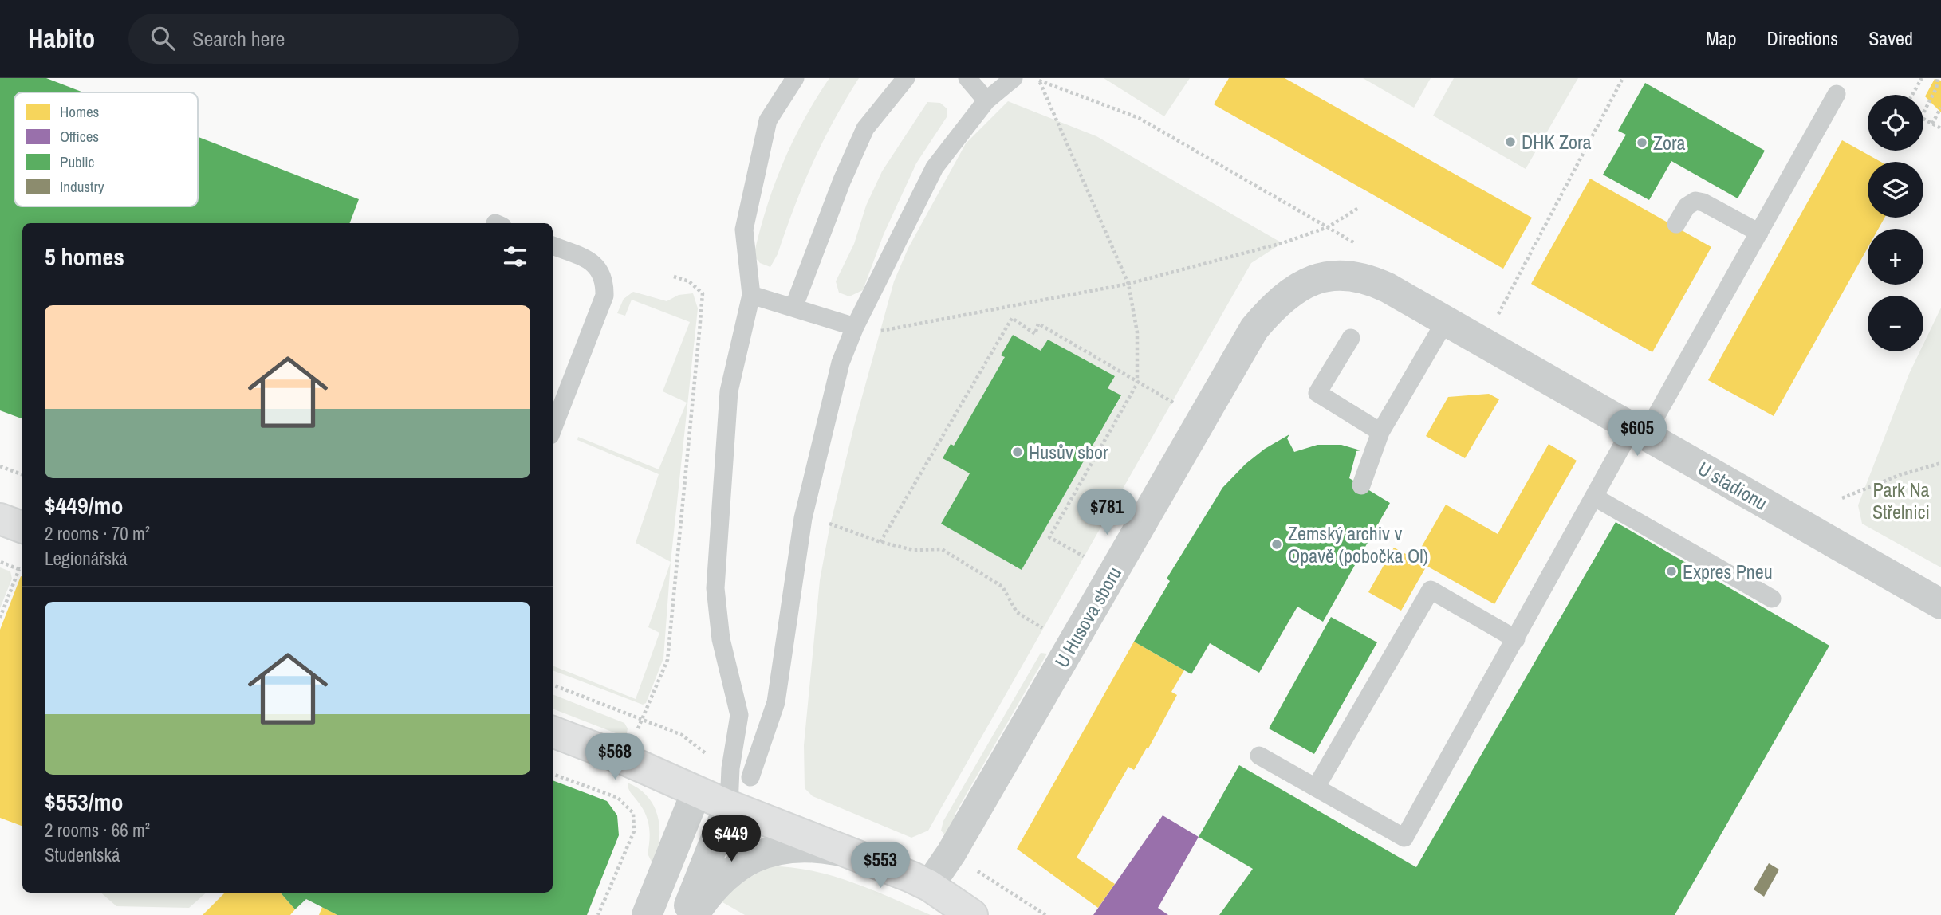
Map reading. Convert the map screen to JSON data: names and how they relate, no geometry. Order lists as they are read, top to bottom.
{
  "streets": {
    "street": ["U stadionu", "U Husova sboru"]
  },
  "crossings": [
    ["U stadionu", "U Husova sboru"]
  ],
  "parks": ["Park Na Střelnici"],
  "places": [
    "DHK Zora",
    "Zora",
    "Husův sbor",
    "Zemský archiv v Opavě (pobočka Ol)",
    "Expres Pneu"
  ],
  "legend": [
    "Homes",
    "Offices",
    "Public",
    "Industry"
  ],
  "page": {
    "header": "Habito",
    "search": "Search here",
    "nav": ["Map", "Directions", "Saved"],
    "map_buttons": ["+", "−"],
    "heading": "5 homes",
    "list": [
      {
        "name": "$449/mo",
        "note": "2 rooms · 70 m² · Legionářská"
      },
      {
        "name": "$553/mo",
        "note": "2 rooms · 66 m² · Studentská"
      }
    ],
    "price": [
      "$605",
      "$781",
      "$568",
      "$449",
      "$553"
    ]
  }
}
